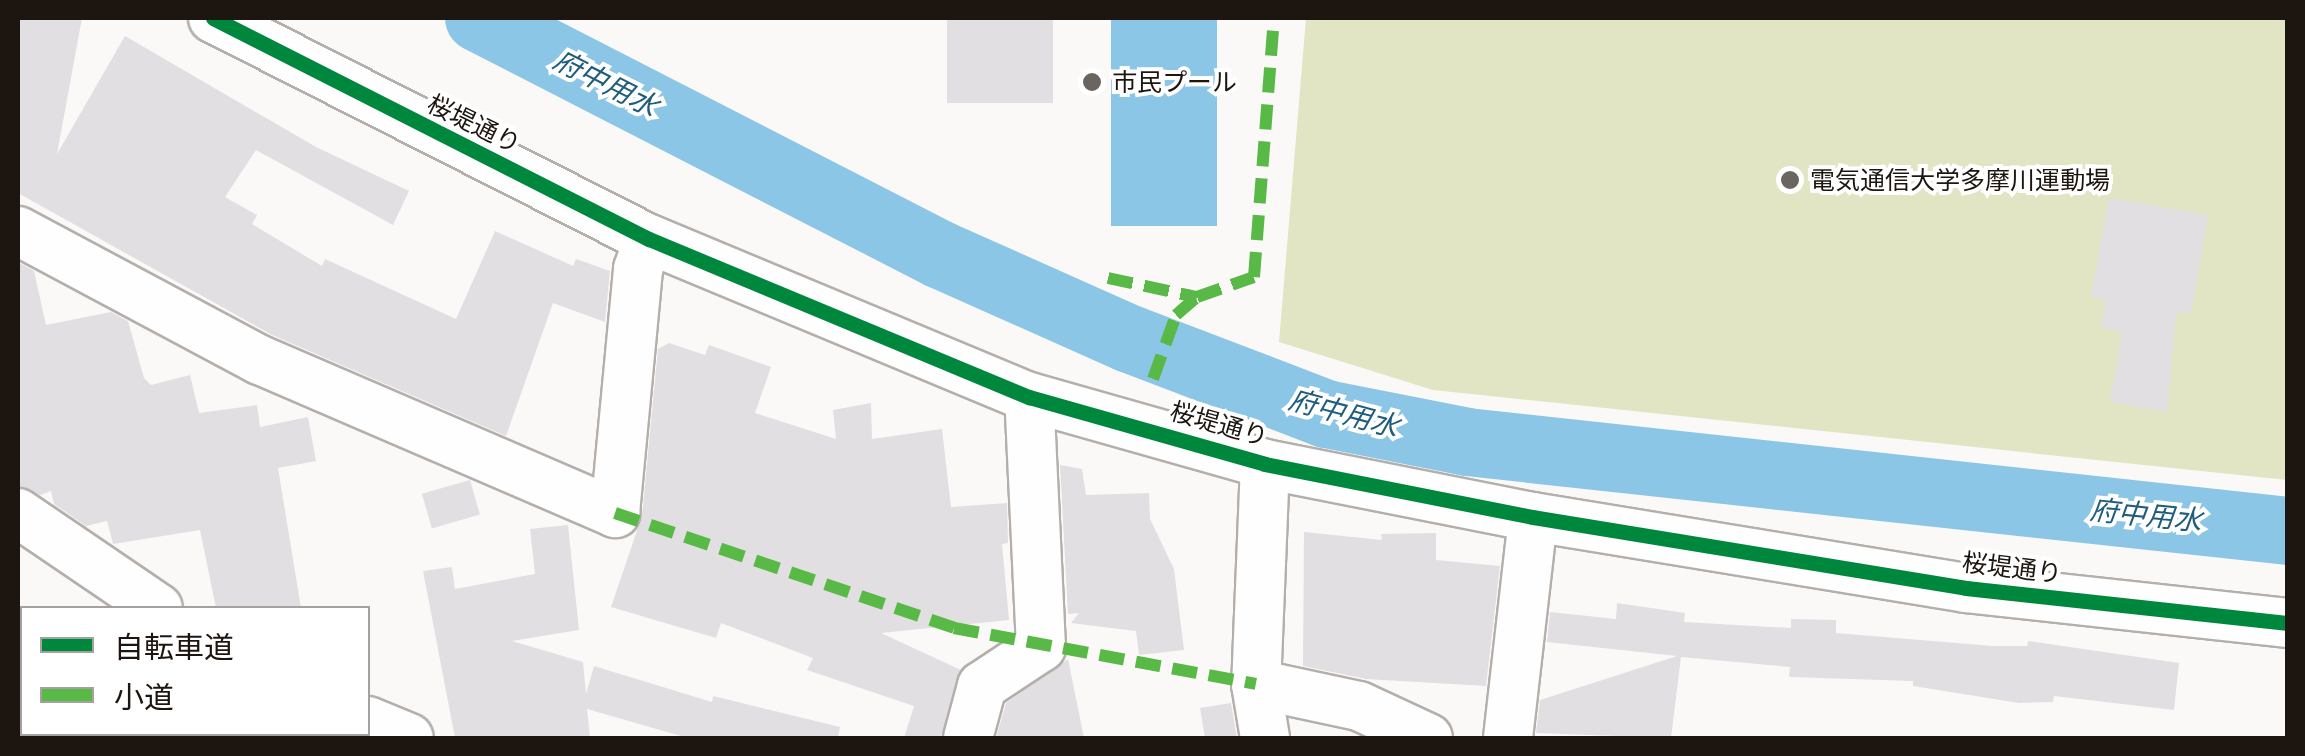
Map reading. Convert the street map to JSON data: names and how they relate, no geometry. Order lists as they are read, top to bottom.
{
  "streets": {
    "street": ["桜堤通り"]
  },
  "water": ["府中用水"],
  "places": ["市民プール", "電気通信大学多摩川運動場"],
  "legend": ["自転車道", "小道"]
}
